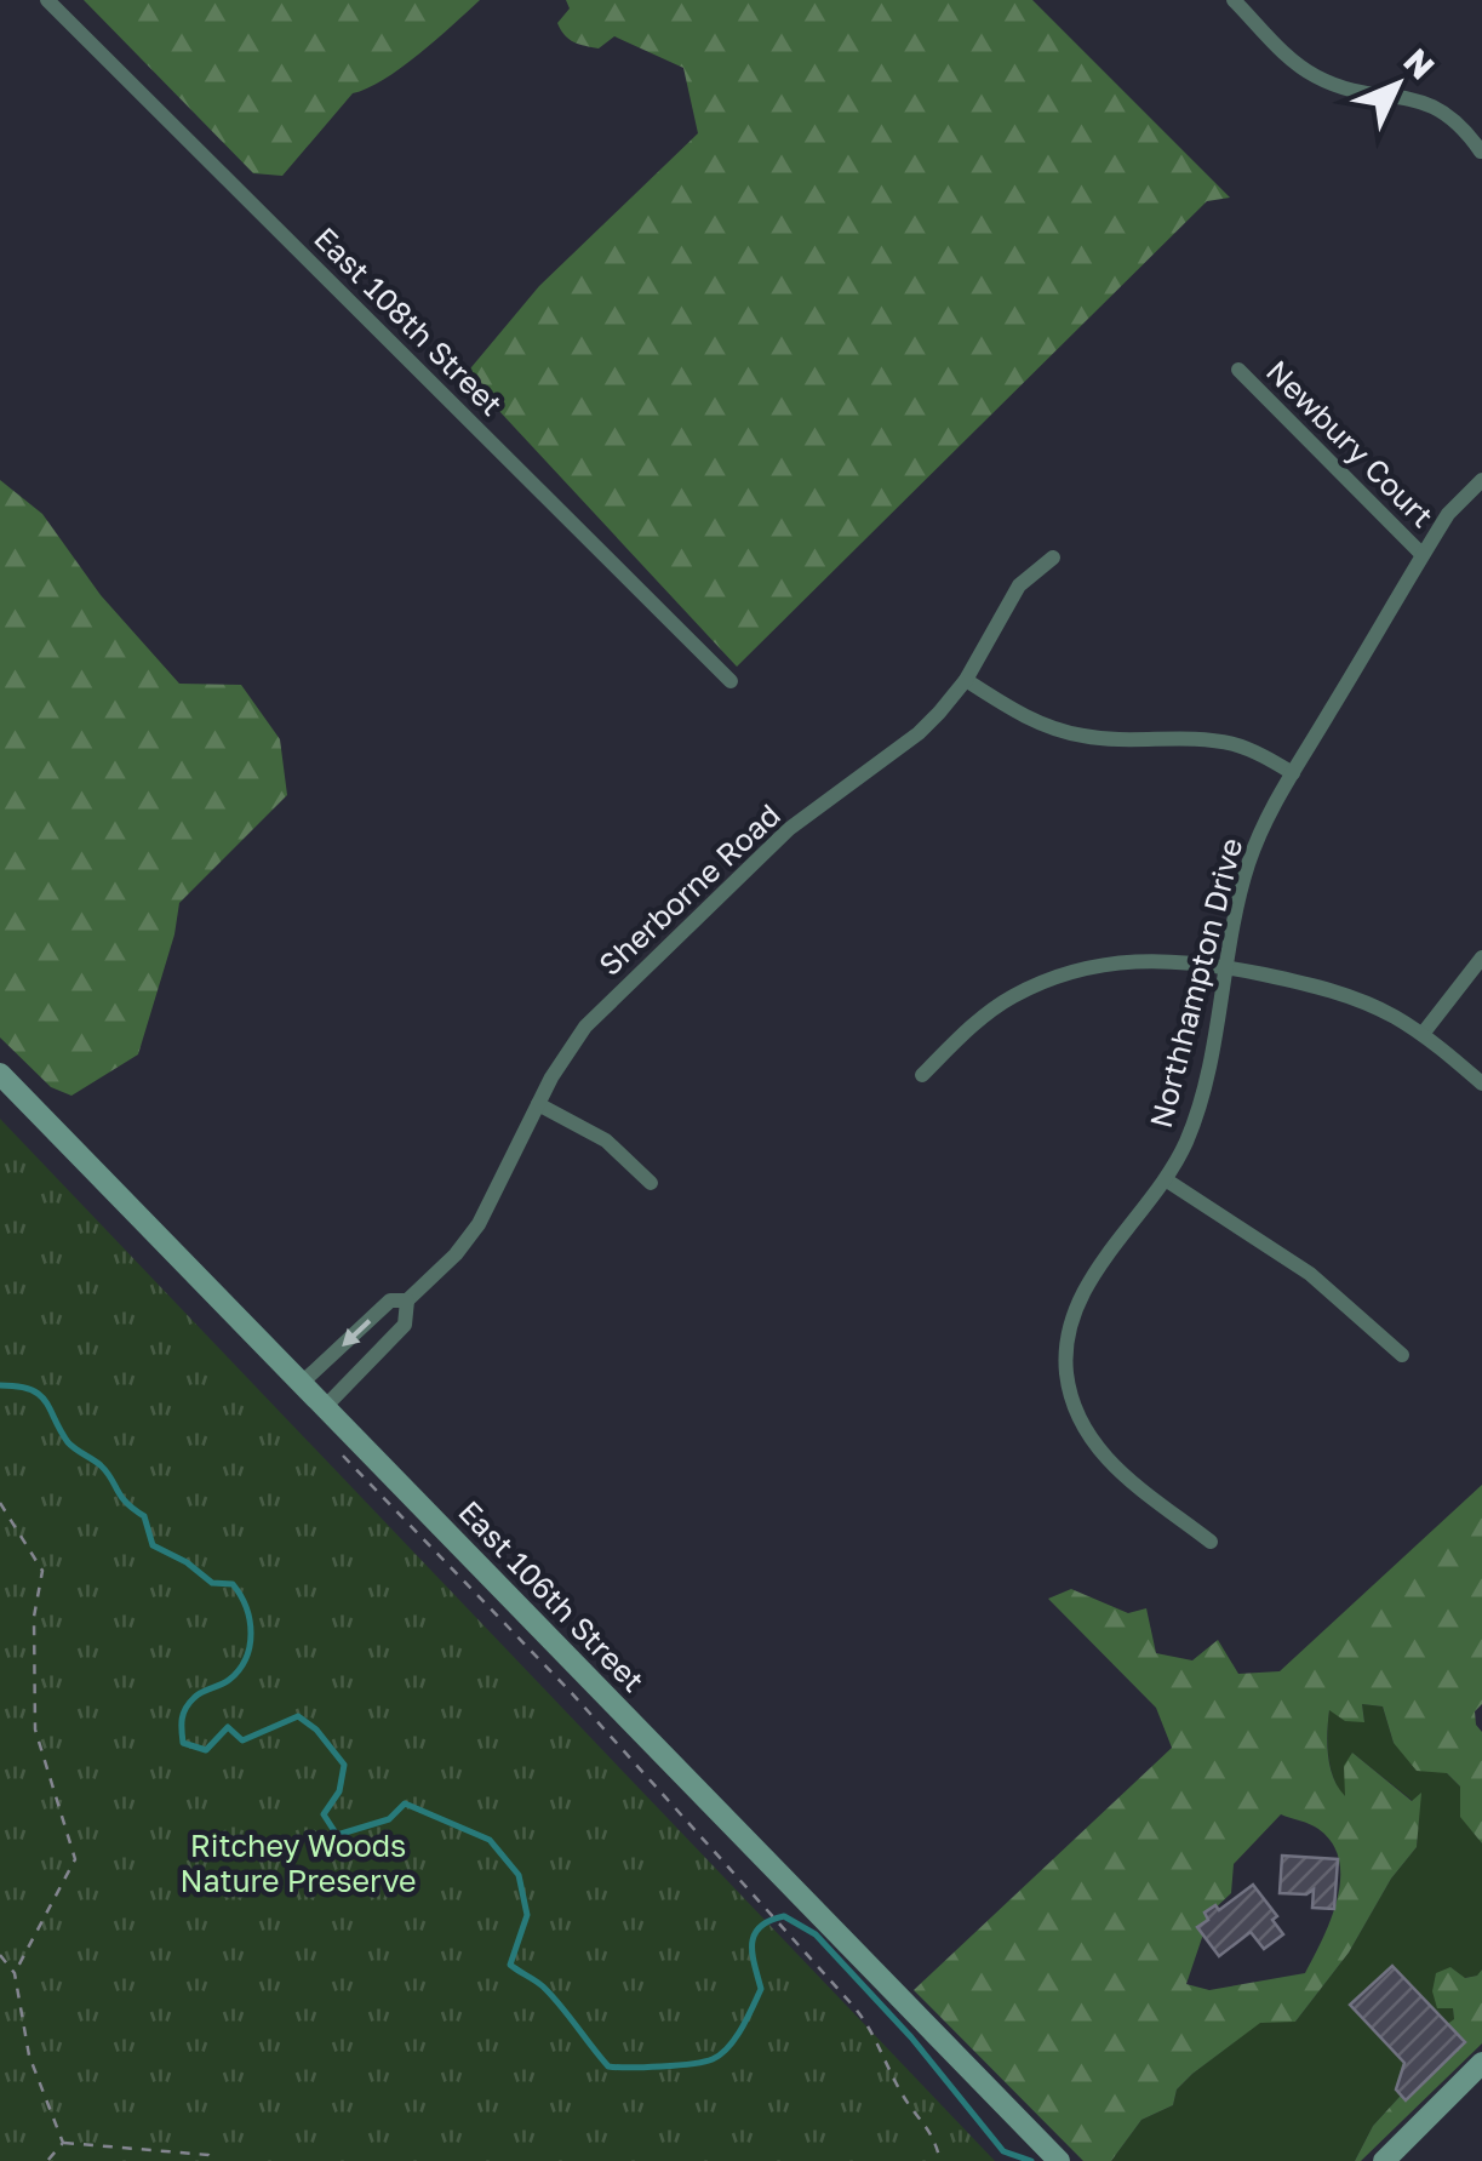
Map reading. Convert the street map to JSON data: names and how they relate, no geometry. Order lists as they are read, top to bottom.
{
  "streets": {
    "main road": ["East 106th Street"],
    "street": [
      "East 108th Street",
      "Newbury Court",
      "Sherborne Road",
      "Northhampton Drive"
    ]
  },
  "crossings": [
    ["Newbury Court", "Northhampton Drive"],
    ["Sherborne Road", "East 106th Street"]
  ],
  "parks": ["Ritchey Woods Nature Preserve"],
  "north": "top right"
}
